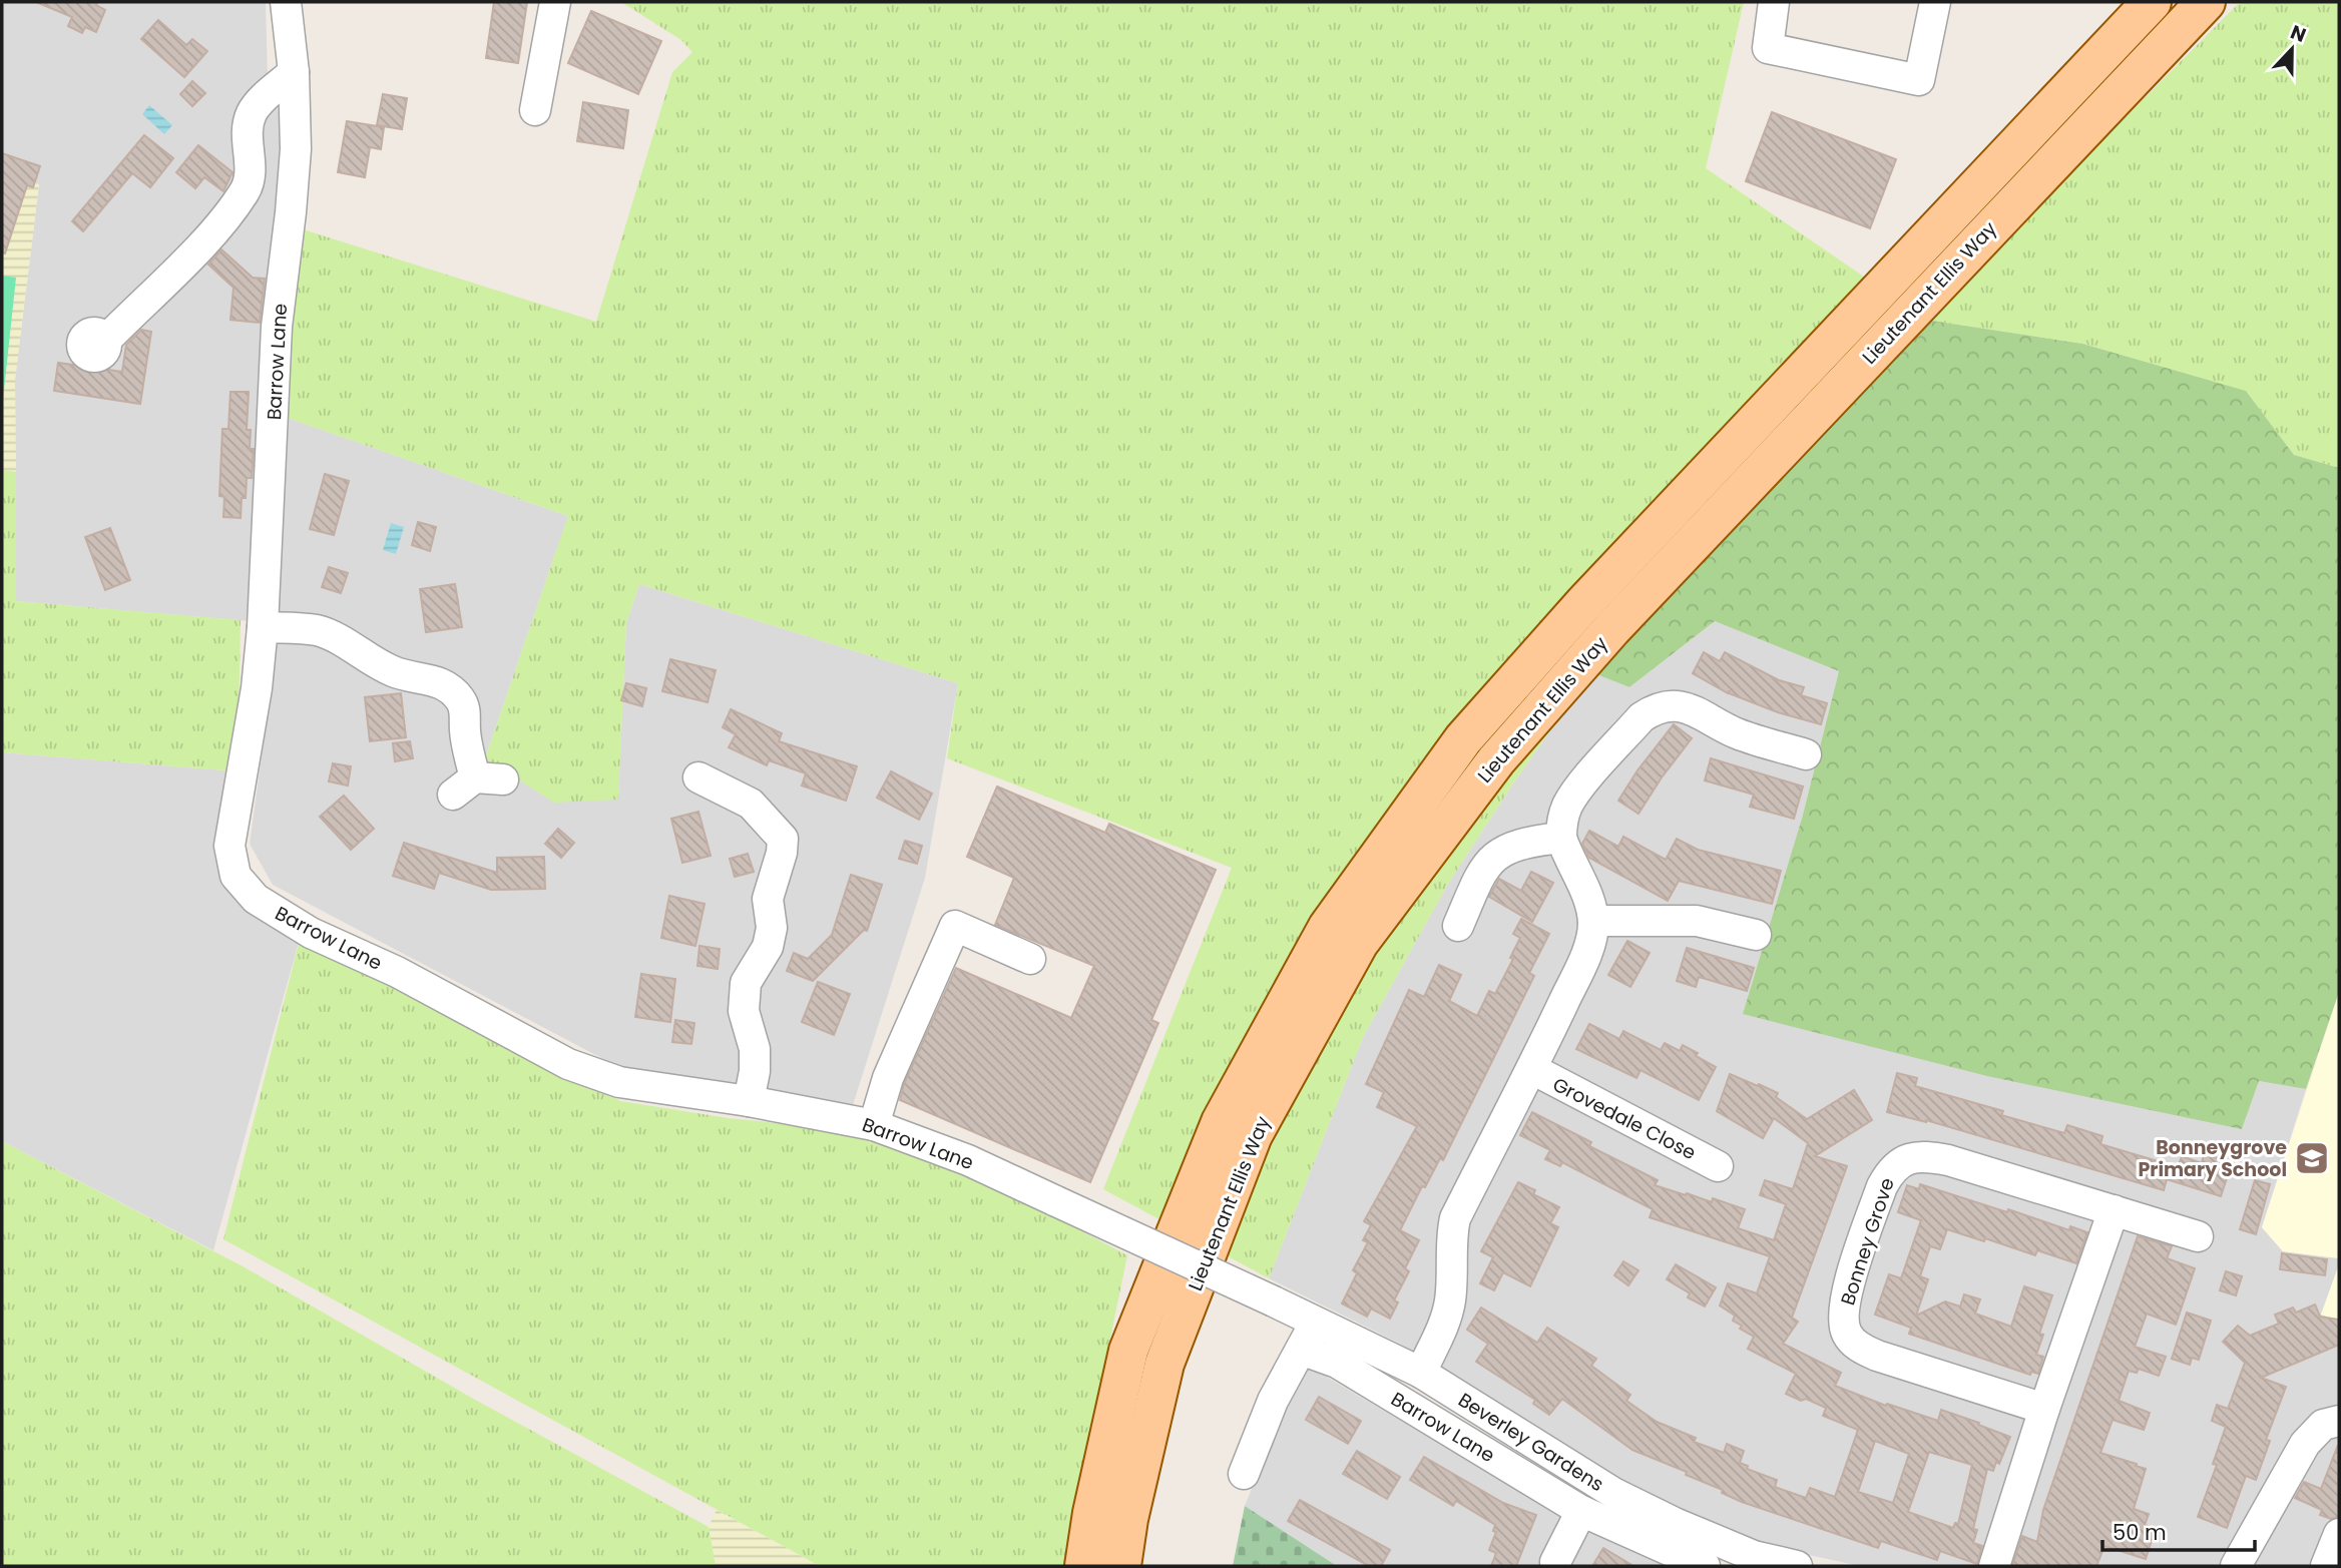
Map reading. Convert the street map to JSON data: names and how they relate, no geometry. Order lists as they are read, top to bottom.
{
  "streets": {
    "main road": ["Lieutenant Ellis Way"],
    "street": [
      "Barrow Lane",
      "Grovedale Close",
      "Bonney Grove",
      "Beverley Gardens"
    ]
  },
  "crossings": [
    ["Barrow Lane", "Beverley Gardens"],
    ["Grovedale Close", "Beverley Gardens"]
  ],
  "places": {
    "school or university": ["Bonneygrove Primary School"]
  },
  "scale_bar": "50 m",
  "north": "top"
}
